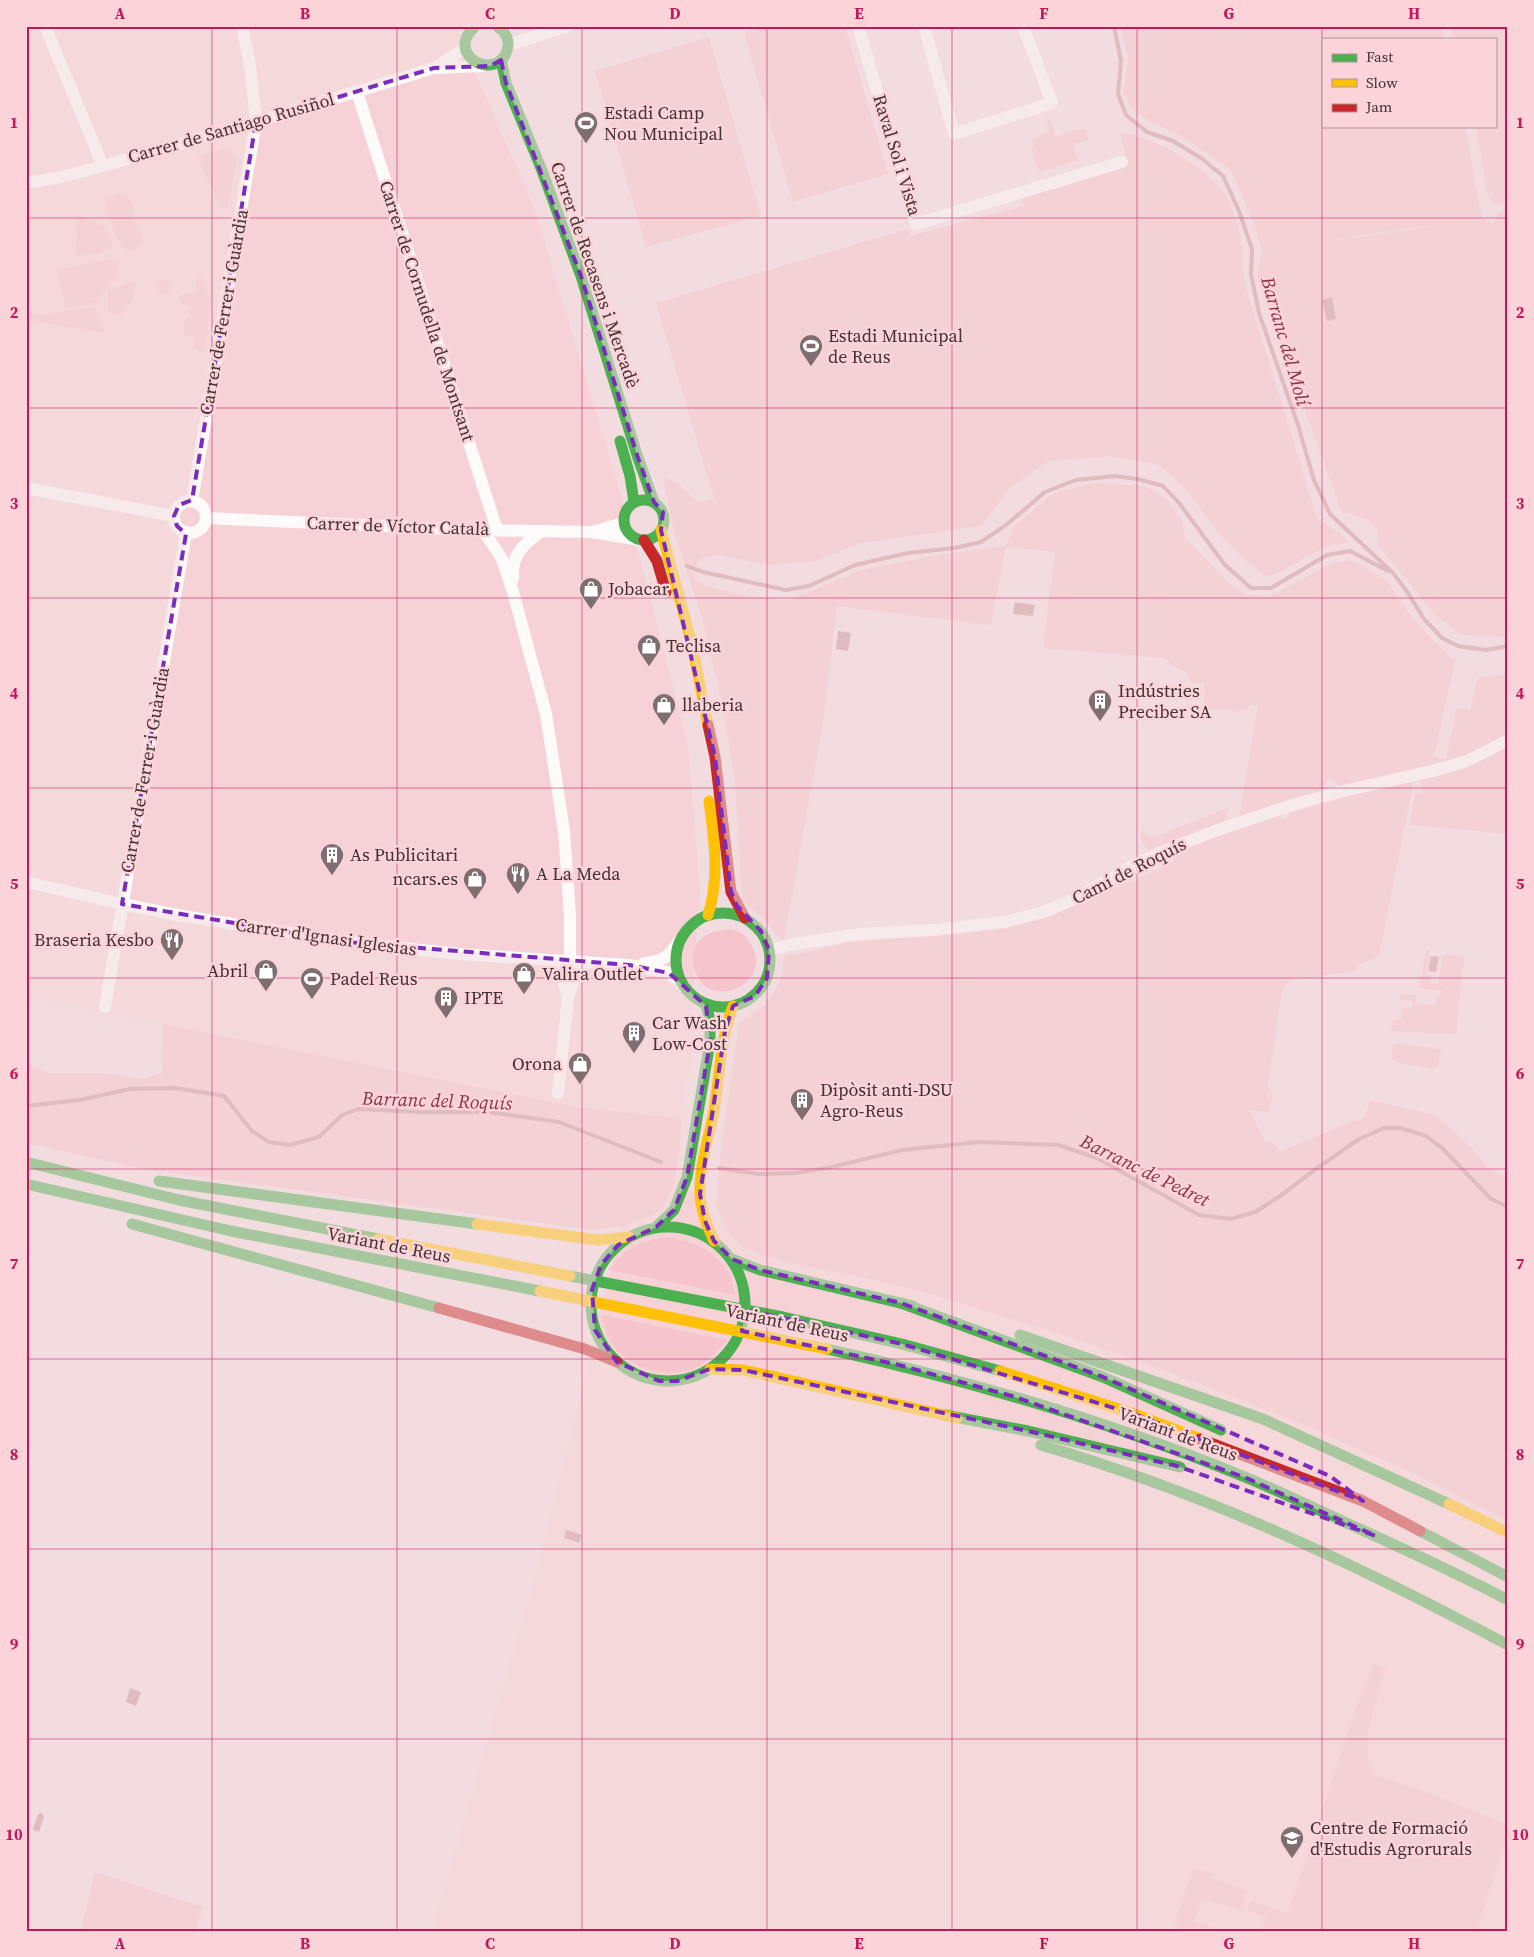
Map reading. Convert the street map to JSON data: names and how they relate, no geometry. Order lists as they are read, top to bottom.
{
  "streets": {
    "main road": ["Carrer de Recasens i Mercadè", "Variant de Reus"],
    "street": [
      "Carrer de Santiago Rusiñol",
      "Raval Sol i Vista",
      "Carrer de Cornudella de Montsant",
      "Carrer de Ferrer i Guàrdia",
      "Carrer de Víctor Català",
      "Camí de Roquís",
      "Carrer d'Ignasi Iglesias"
    ]
  },
  "crossings": [
    ["Carrer de Santiago Rusiñol", "Carrer de Recasens i Mercadè"],
    ["Carrer de Santiago Rusiñol", "Carrer de Cornudella de Montsant"],
    ["Carrer de Santiago Rusiñol", "Carrer de Ferrer i Guàrdia"],
    ["Carrer de Recasens i Mercadè", "Carrer de Víctor Català"],
    ["Carrer de Cornudella de Montsant", "Carrer de Víctor Català"],
    ["Carrer de Ferrer i Guàrdia", "Carrer de Víctor Català"],
    ["Carrer de Ferrer i Guàrdia", "Carrer d'Ignasi Iglesias"],
    ["Camí de Roquís", "Carrer d'Ignasi Iglesias"]
  ],
  "water": ["Barranc del Molí", "Barranc del Roquís", "Barranc de Pedret"],
  "places": {
    "sports": ["Estadi Camp Nou Municipal", "Estadi Municipal de Reus", "Padel Reus"],
    "shop": [
      "Jobacar",
      "Teclisa",
      "llaberia",
      "ncars.es",
      "Abril",
      "Valira Outlet",
      "Orona"
    ],
    "building": [
      "Indústries Preciber SA",
      "As Publicitari",
      "IPTE",
      "Car Wash Low-Cost",
      "Dipòsit anti-DSU Agro-Reus"
    ],
    "restaurant": ["A La Meda", "Braseria Kesbo"],
    "school or university": ["Centre de Formació d'Estudis Agrorurals"]
  },
  "legend": ["Fast", "Slow", "Jam"],
  "grid": {
    "columns": [
      "A",
      "B",
      "C",
      "D",
      "E",
      "F",
      "G",
      "H"
    ],
    "rows": [
      "1",
      "2",
      "3",
      "4",
      "5",
      "6",
      "7",
      "8",
      "9",
      "10"
    ]
  }
}
